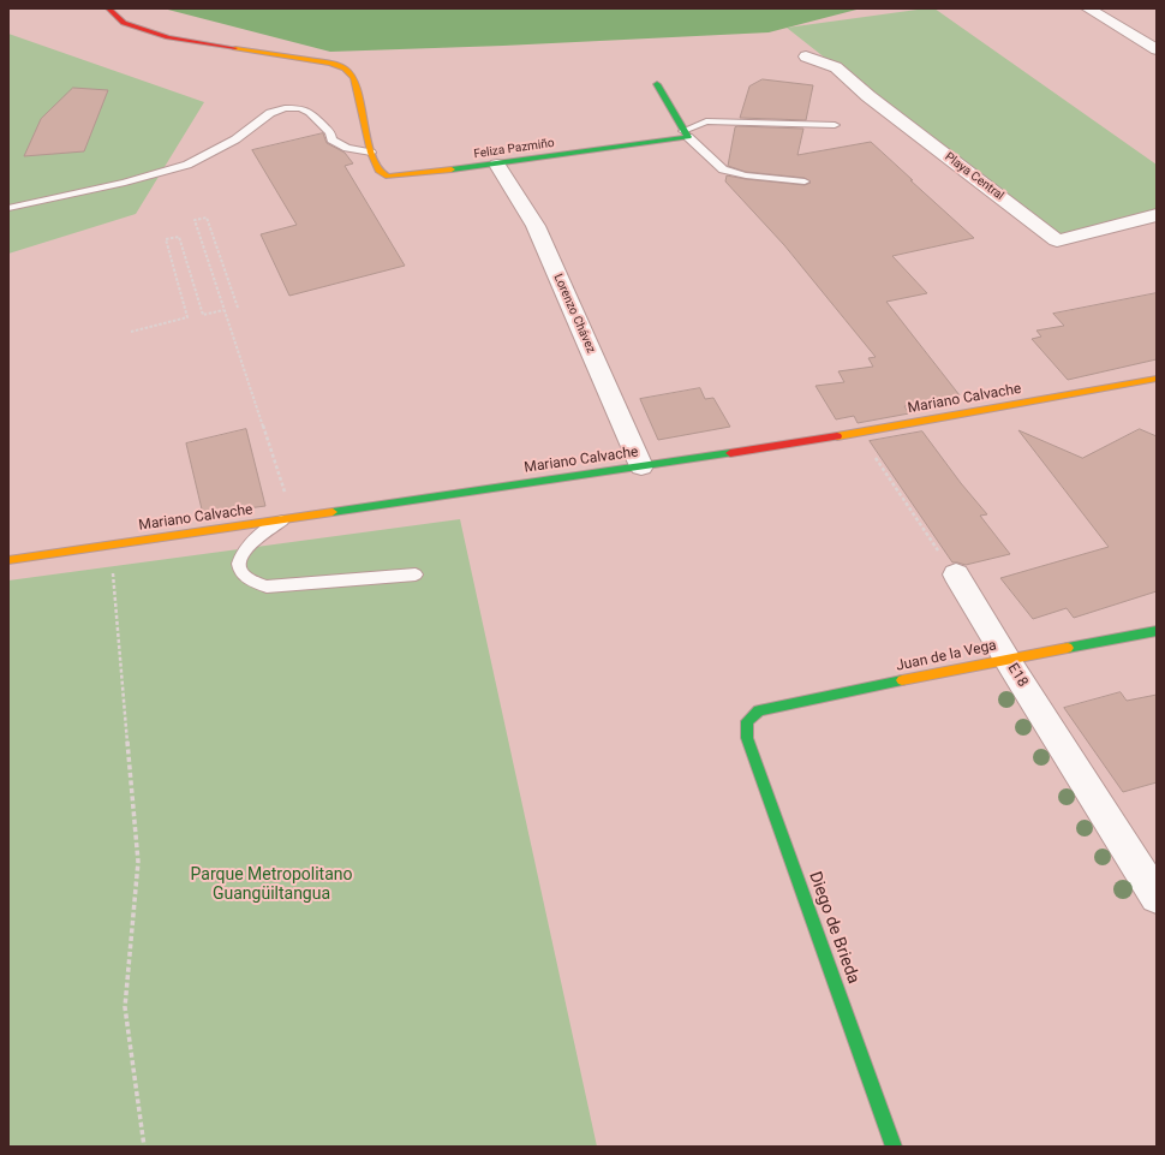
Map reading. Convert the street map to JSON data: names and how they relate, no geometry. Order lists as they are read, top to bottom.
{
  "streets": {
    "street": [
      "Feliza Pazmiño",
      "Playa Central",
      "Lorenzo Chávez",
      "Mariano Calvache",
      "Juan de la Vega",
      "E18",
      "Diego de Brieda"
    ]
  },
  "crossings": [
    ["Feliza Pazmiño", "Lorenzo Chávez"],
    ["Lorenzo Chávez", "Mariano Calvache"],
    ["Juan de la Vega", "E18"],
    ["Juan de la Vega", "Diego de Brieda"]
  ],
  "parks": ["Parque Metropolitano Guangüiltangua"]
}
